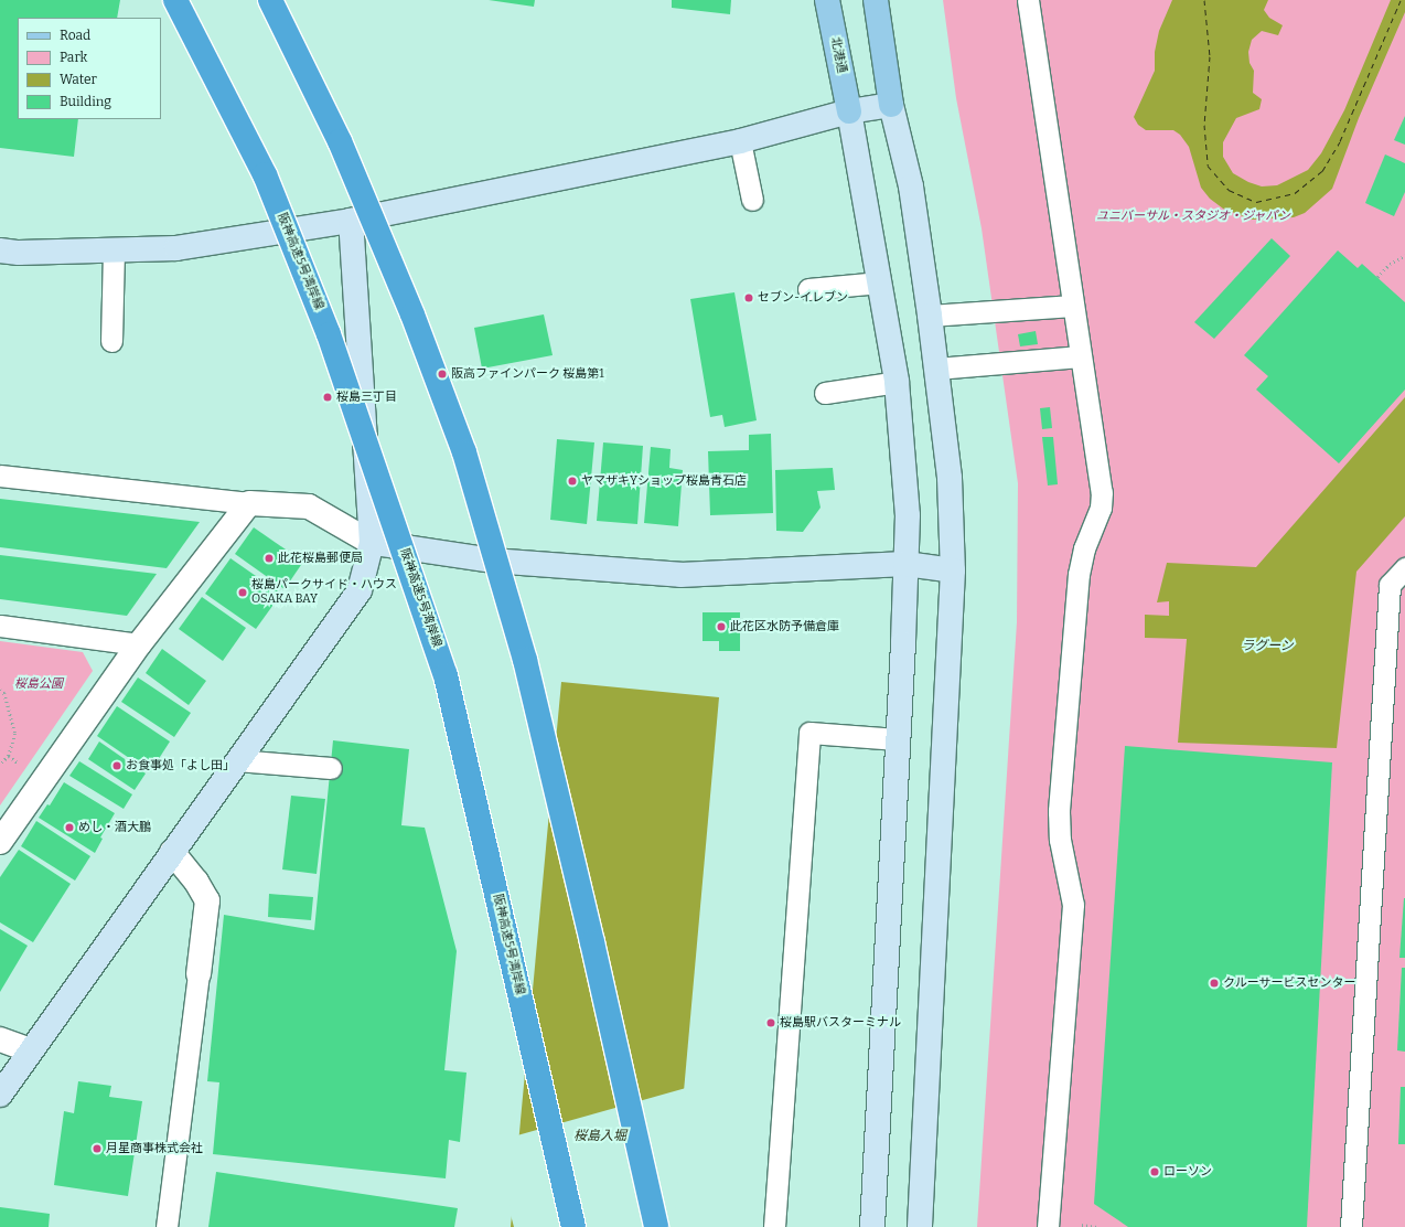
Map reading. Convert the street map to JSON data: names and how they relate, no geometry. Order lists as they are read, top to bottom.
{
  "streets": {
    "highway": ["阪神高速5号湾岸線"],
    "main road": ["北港通"]
  },
  "water": ["ラグーン", "桜島入堀"],
  "parks": ["ユニバーサル・スタジオ・ジャパン", "桜島公園"],
  "places": [
    "セブン-イレブン",
    "阪高ファインパーク 桜島第1",
    "桜島三丁目",
    "ヤマザキYショップ桜島青石店",
    "此花桜島郵便局",
    "桜島パークサイド・ハウス OSAKA BAY",
    "此花区水防予備倉庫",
    "お食事処「よし田」",
    "めし・酒大鵬",
    "クルーサービスセンター",
    "桜島駅バスターミナル",
    "月星商事株式会社",
    "ローソン"
  ],
  "legend": [
    "Road",
    "Park",
    "Water",
    "Building"
  ]
}
